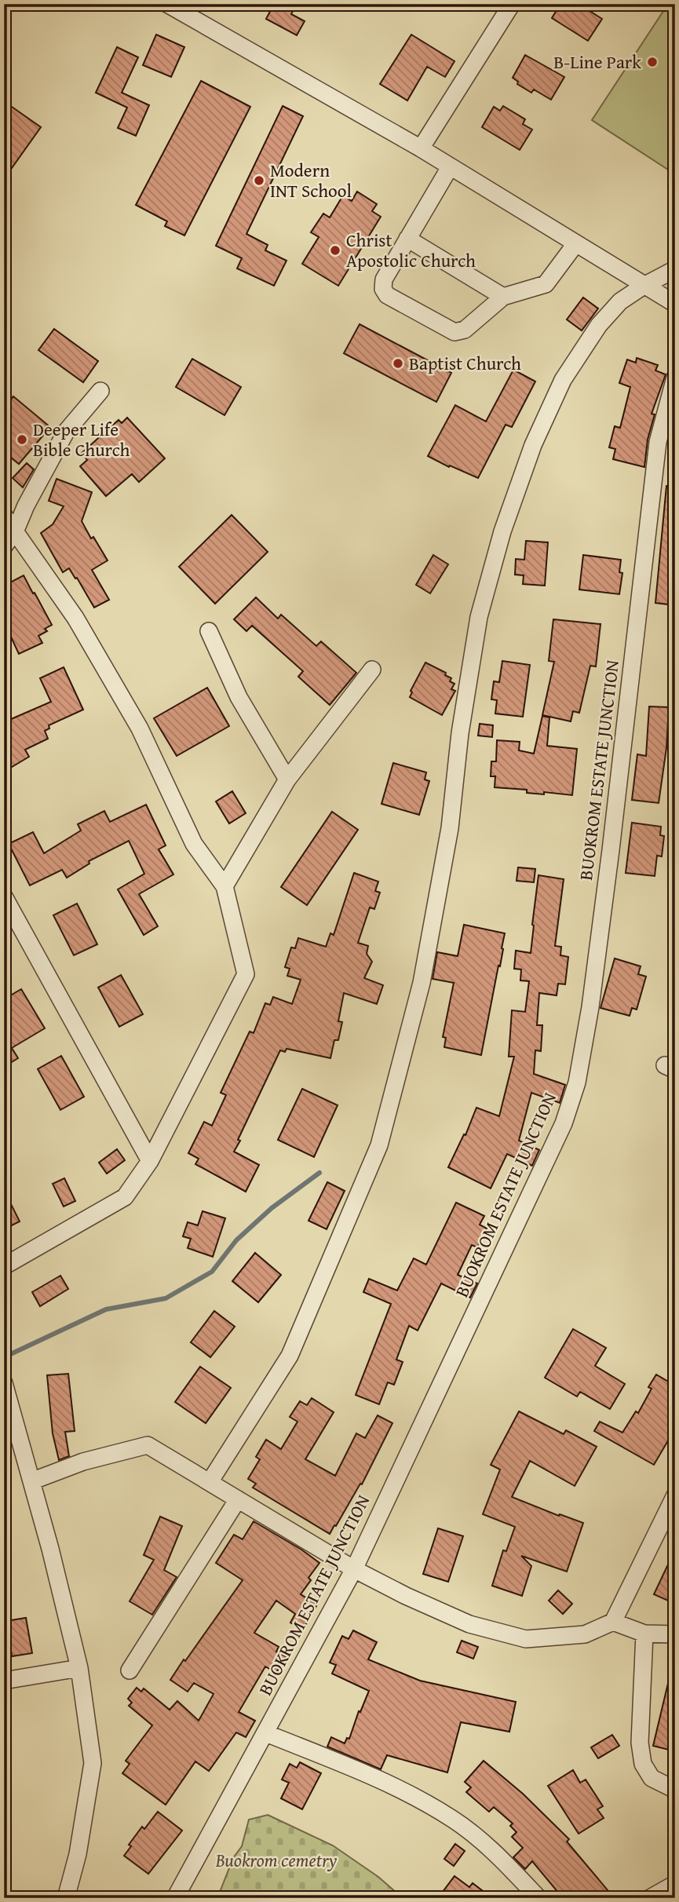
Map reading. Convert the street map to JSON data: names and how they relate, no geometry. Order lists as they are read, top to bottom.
{
  "streets": {
    "street": ["BUOKROM ESTATE JUNCTION"]
  },
  "parks": ["Buokrom cemetry"],
  "places": [
    "B-Line Park",
    "Modern INT School",
    "Christ Apostolic Church",
    "Baptist Church",
    "Deeper Life Bible Church"
  ]
}
